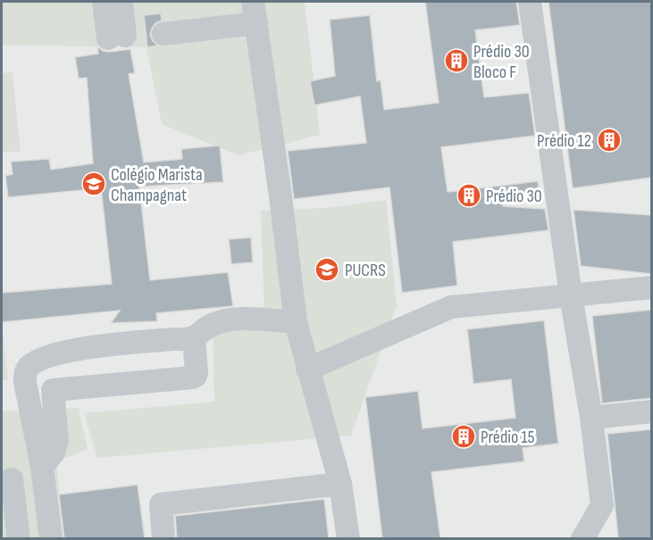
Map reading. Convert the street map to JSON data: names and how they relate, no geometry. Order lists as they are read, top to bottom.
{
  "places": {
    "building": [
      "Prédio 30 Bloco F",
      "Prédio 12",
      "Prédio 30",
      "Prédio 15"
    ],
    "school or university": ["Colégio Marista Champagnat", "PUCRS"]
  }
}
